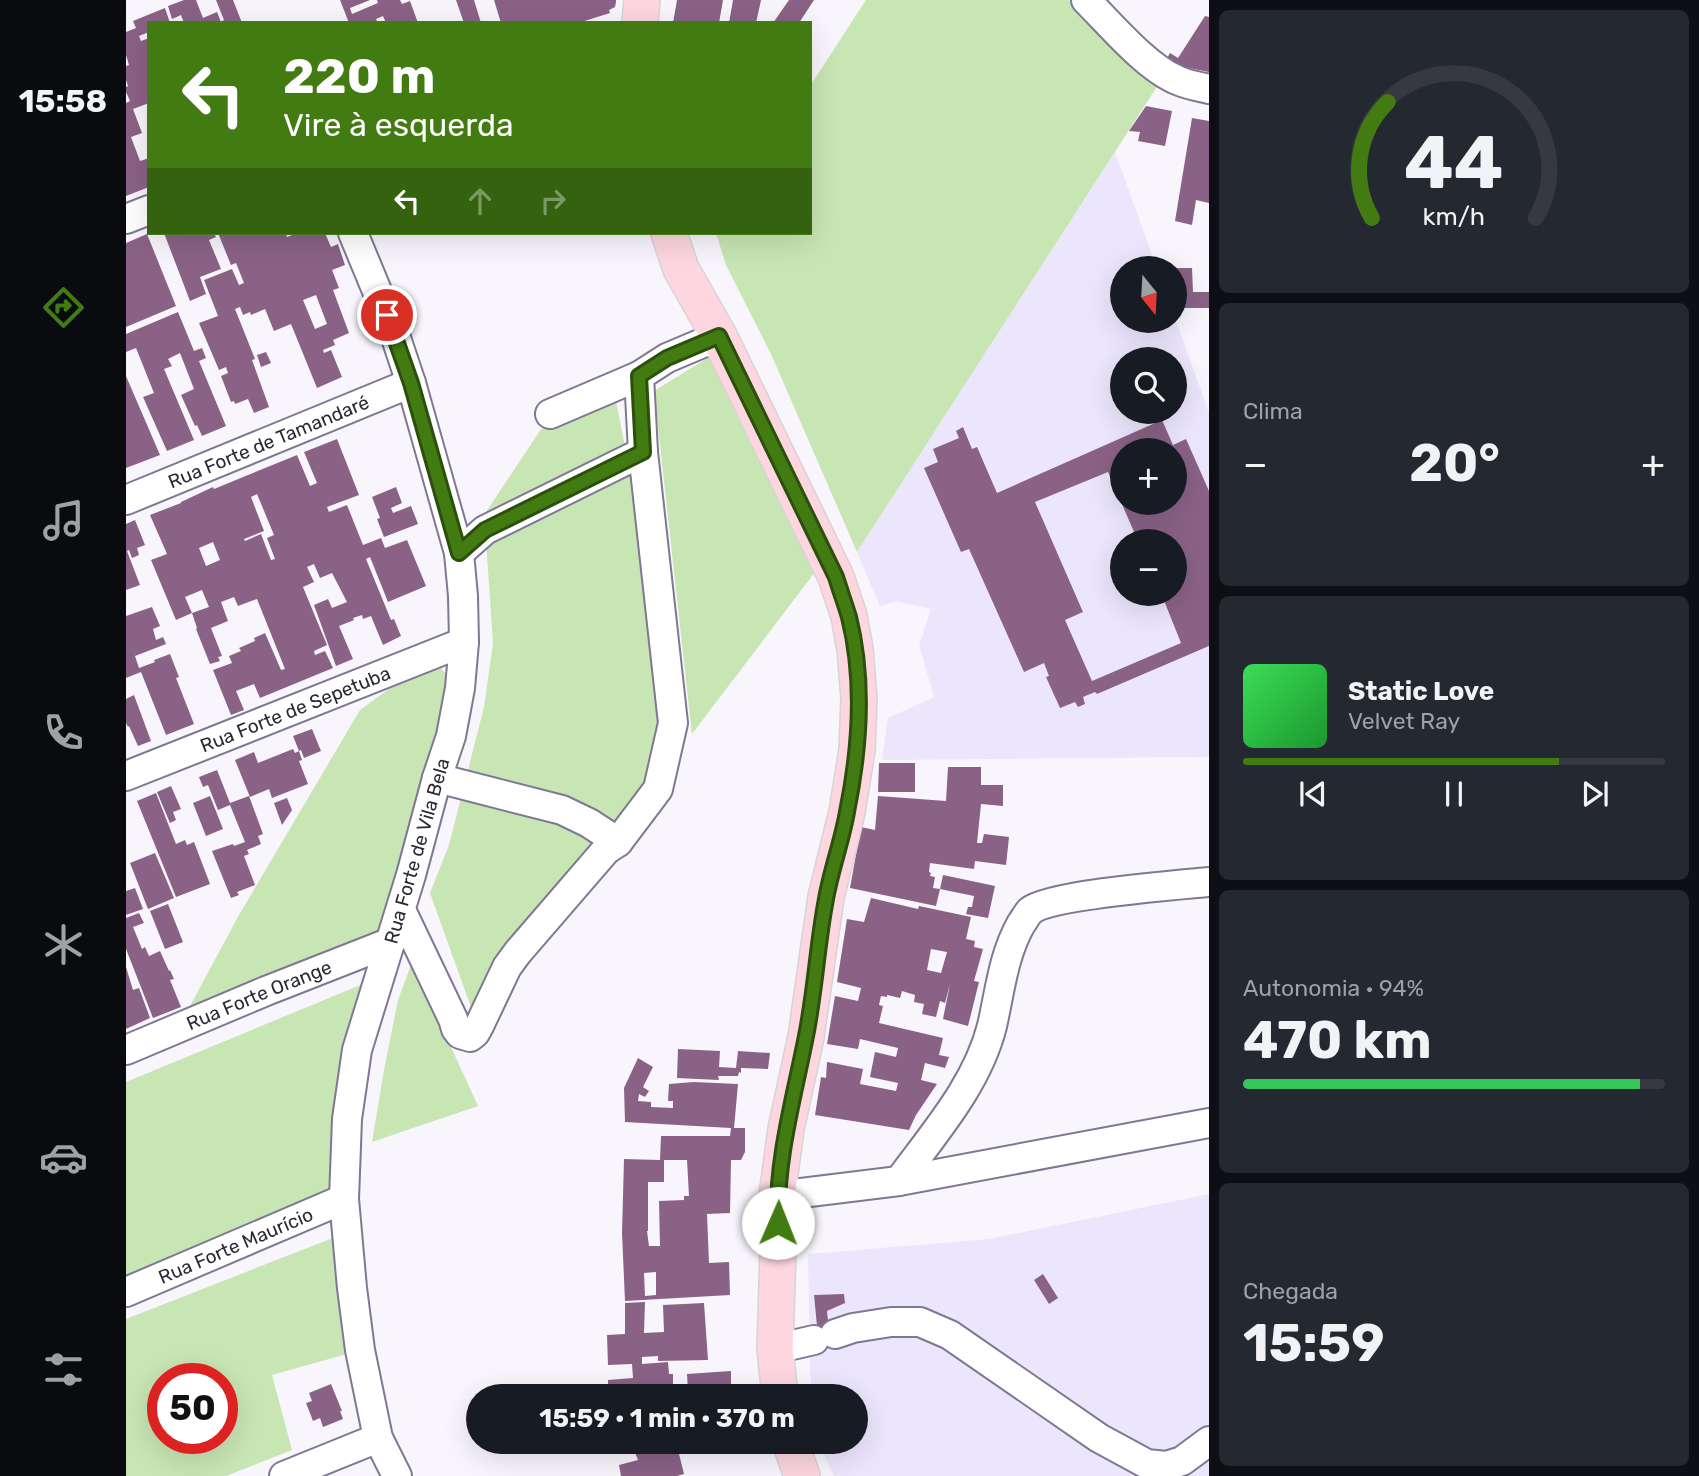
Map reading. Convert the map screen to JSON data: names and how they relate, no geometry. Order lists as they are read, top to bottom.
{
  "streets": {
    "street": [
      "Rua Forte de Tamandaré",
      "Rua Forte de Sepetuba",
      "Rua Forte de Vila Bela",
      "Rua Forte Orange",
      "Rua Forte Maurício"
    ]
  },
  "crossings": [
    ["Rua Forte de Tamandaré", "Rua Forte de Vila Bela"],
    ["Rua Forte de Sepetuba", "Rua Forte de Vila Bela"],
    ["Rua Forte de Vila Bela", "Rua Forte Orange"],
    ["Rua Forte de Vila Bela", "Rua Forte Maurício"]
  ],
  "north": "bottom",
  "page": {
    "tabs": "15:58",
    "turn": ["220 m", "Vire à esquerda"],
    "map_buttons": ["+", "−"],
    "tile": [
      "Clima",
      ["Autonomia · 94%", "470 km"],
      ["Chegada", "15:59"]
    ],
    "heat": ["−", "20°", "+"],
    "song": ["Static Love", "Velvet Ray"],
    "limit": "50",
    "trip": "15:59 · 1 min · 370 m",
    "gauge": ["44", "km/h"]
  }
}
